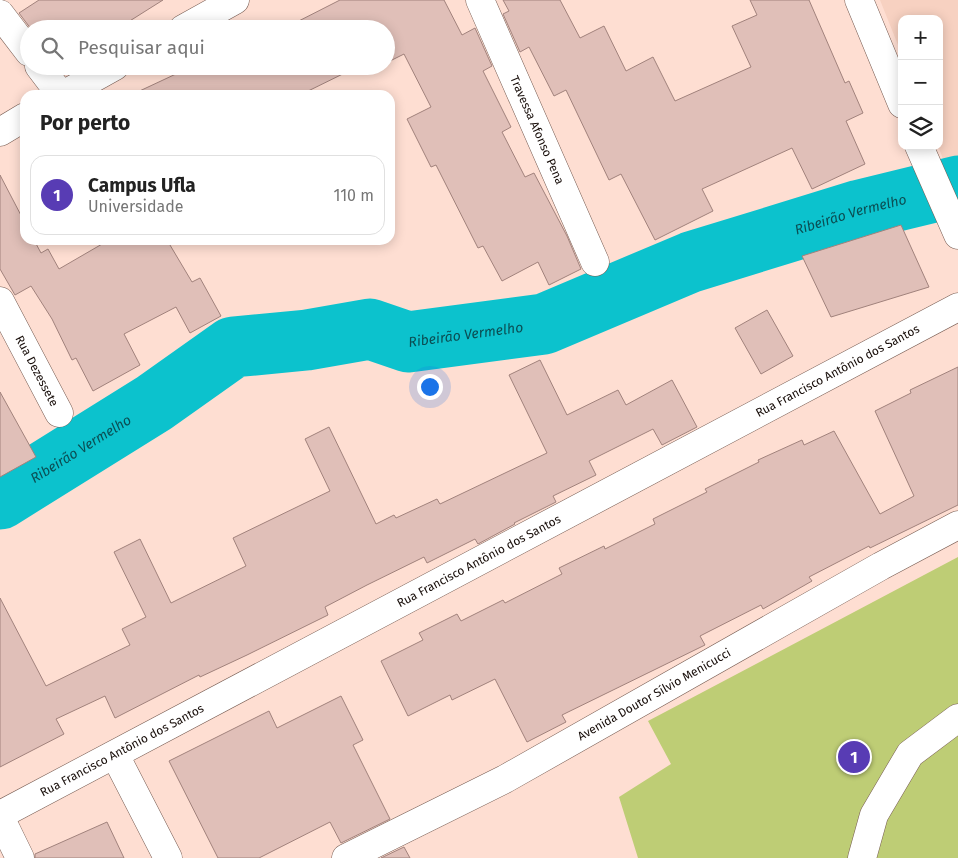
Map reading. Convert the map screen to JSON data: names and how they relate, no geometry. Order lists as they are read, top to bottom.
{
  "streets": {
    "street": [
      "Travessa Afonso Pena",
      "Rua Dezessete",
      "Rua Francisco Antônio dos Santos",
      "Avenida Doutor Sílvio Menicucci"
    ]
  },
  "water": ["Ribeirão Vermelho"],
  "page": {
    "map_buttons": ["+", "−"],
    "search": "Pesquisar aqui",
    "heading": "Por perto",
    "list": [
      {
        "mark": "1",
        "name": "Campus Ufla",
        "note": "Universidade",
        "value": "110 m"
      }
    ],
    "pins": "1"
  }
}
